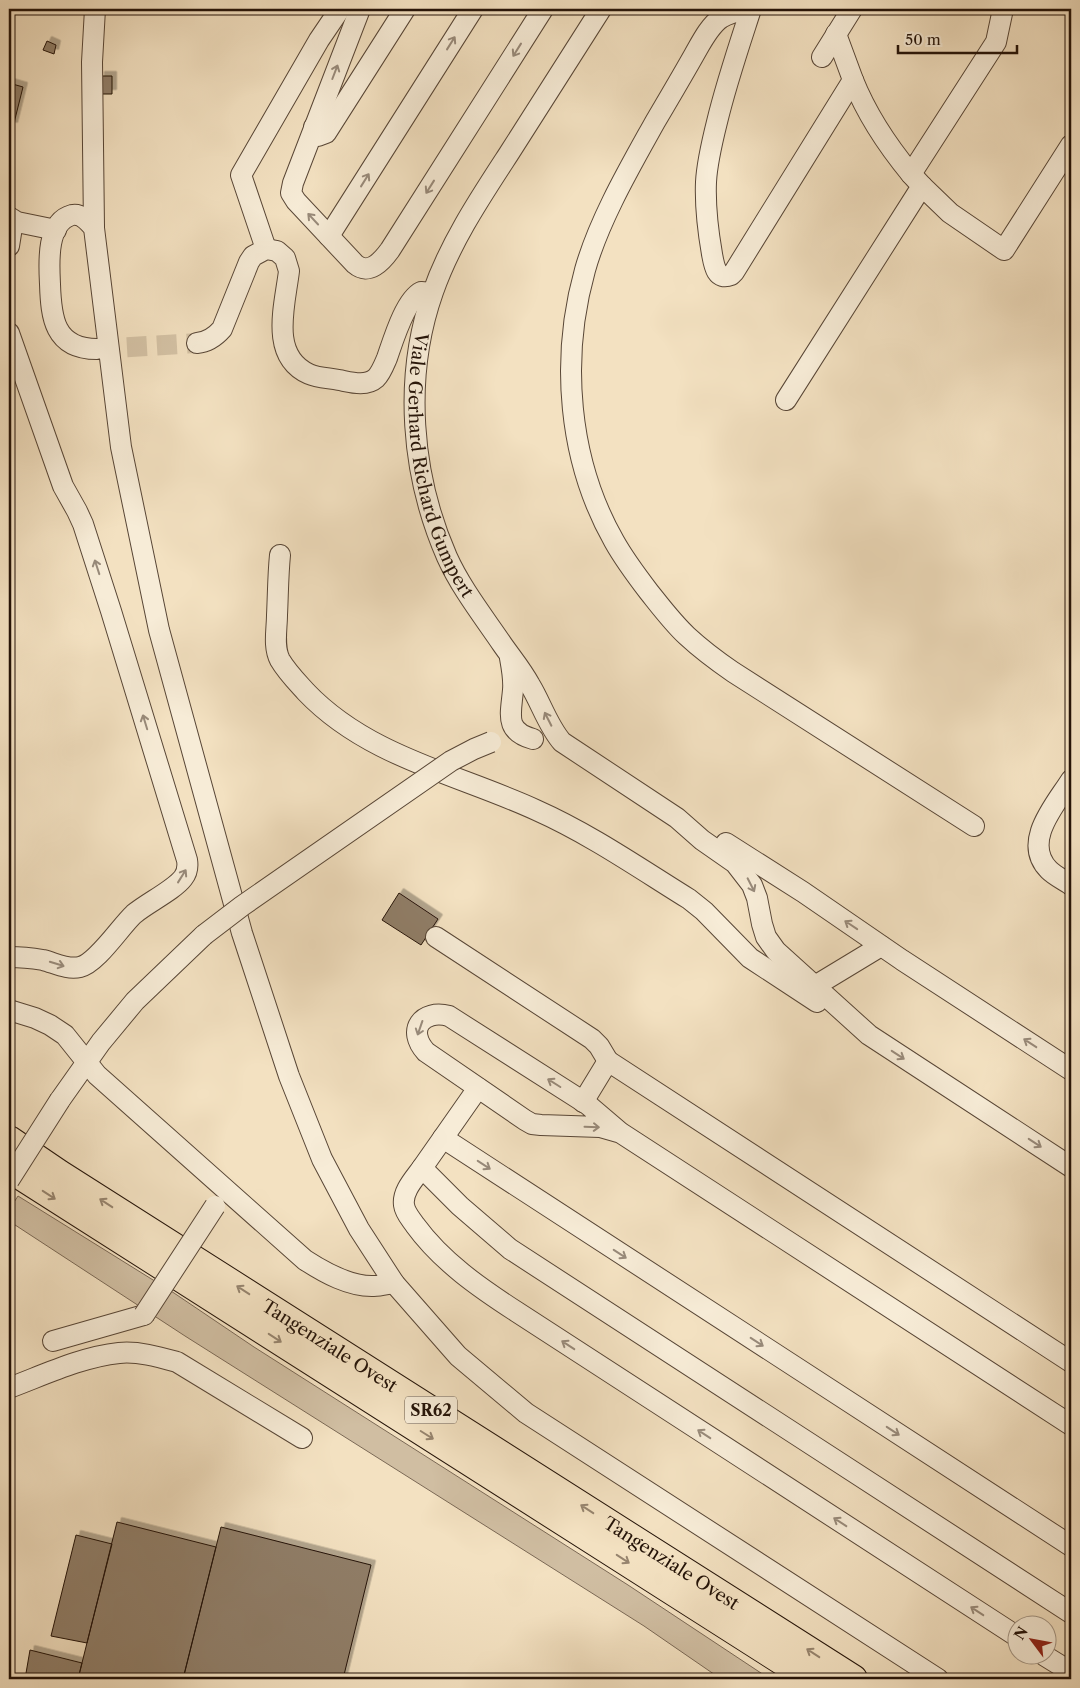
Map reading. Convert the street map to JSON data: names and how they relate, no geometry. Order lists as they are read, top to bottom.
{
  "streets": {
    "highway": ["Tangenziale Ovest", "SR62"],
    "street": ["Viale Gerhard Richard Gumpert"]
  },
  "scale_bar": "50 m",
  "north": "top left"
}
